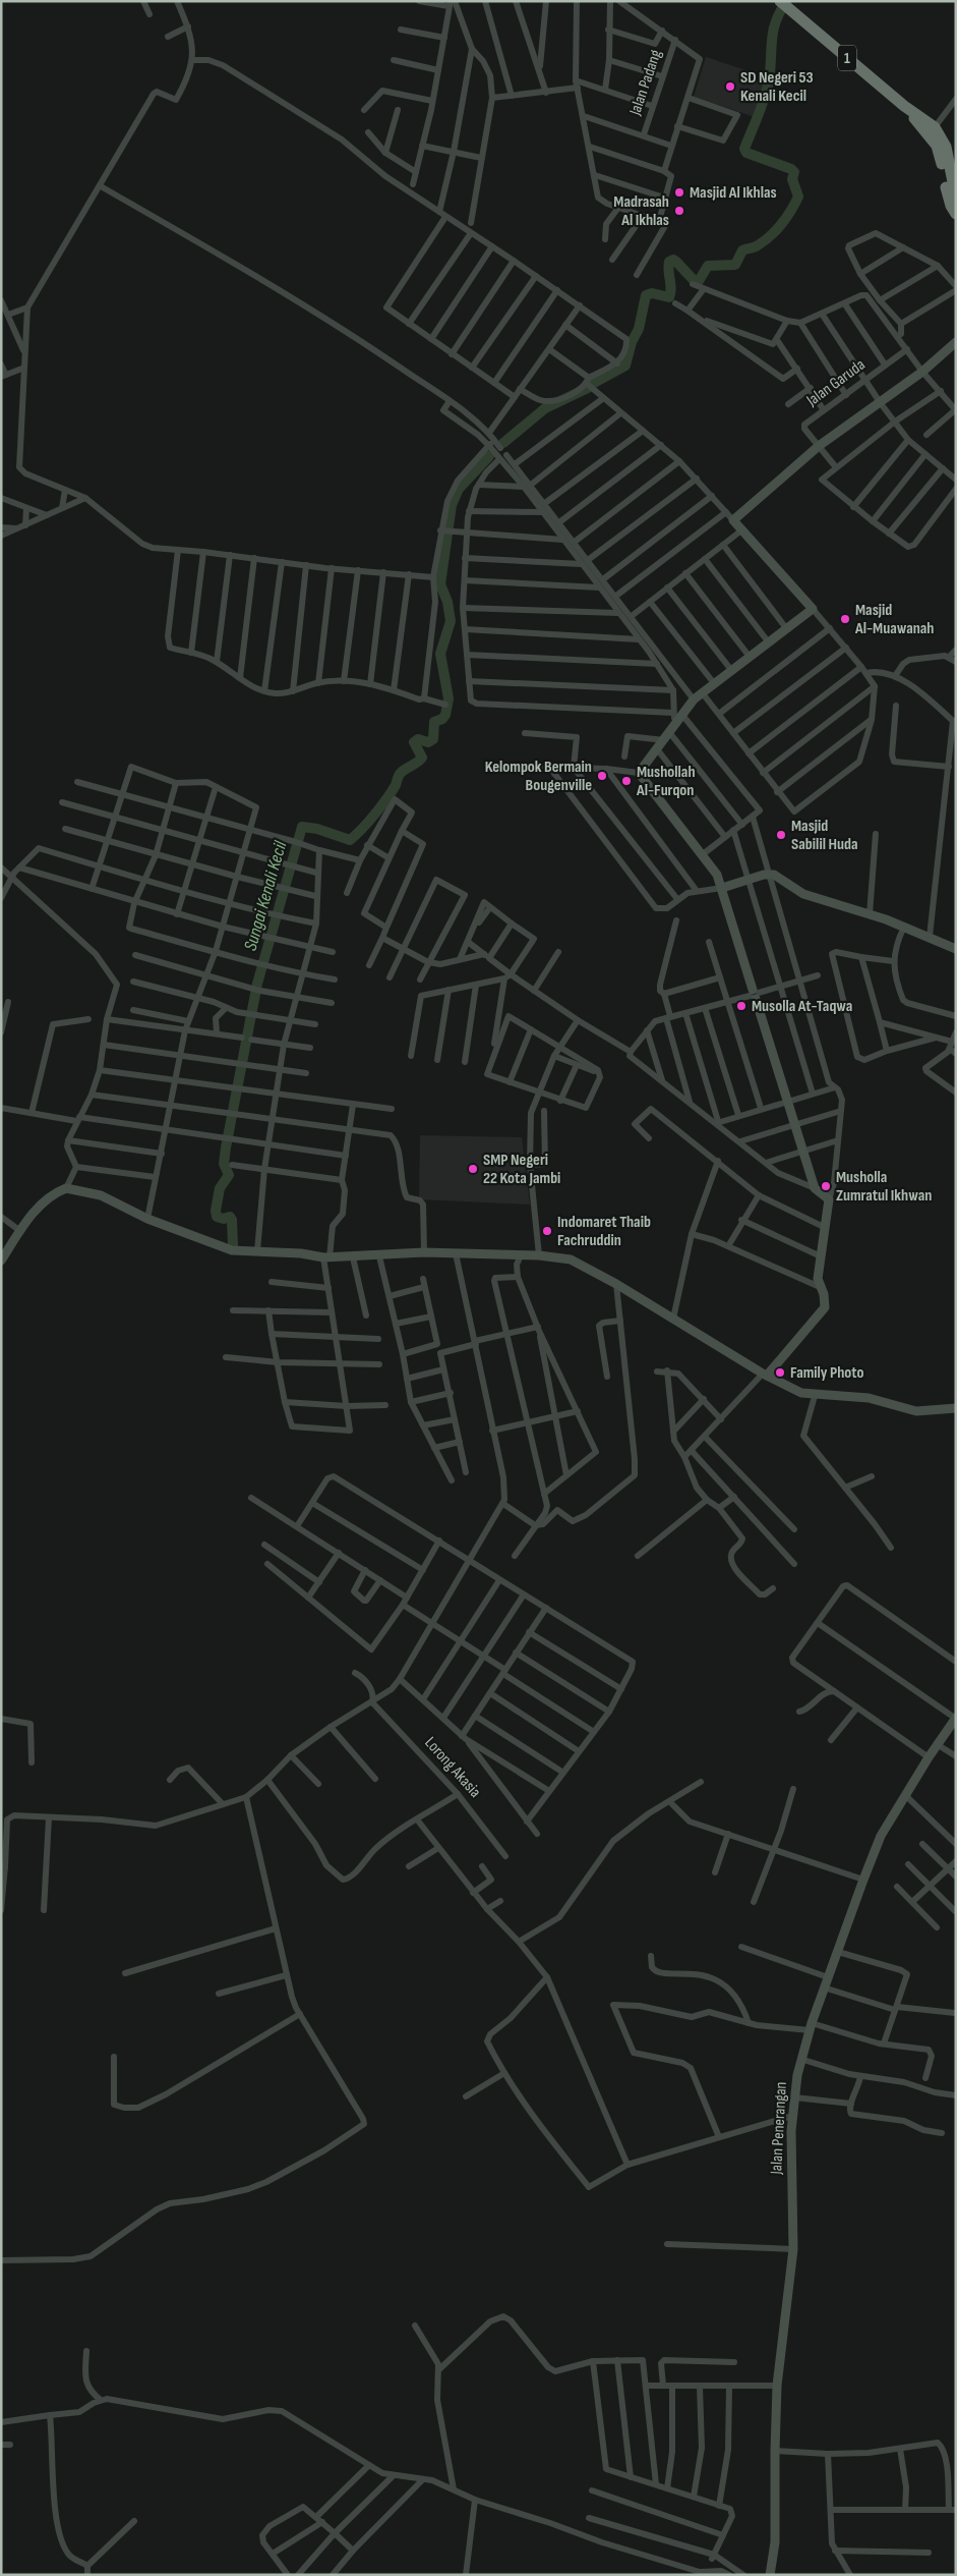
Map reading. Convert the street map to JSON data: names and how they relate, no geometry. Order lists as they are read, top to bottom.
{
  "streets": {
    "highway": ["1"],
    "street": [
      "Jalan Padang",
      "Jalan Garuda",
      "Lorong Akasia",
      "Jalan Penerangan"
    ]
  },
  "water": ["Sungai Kenali Kecil"],
  "places": [
    "SD Negeri 53 Kenali Kecil",
    "Masjid Al Ikhlas",
    "Madrasah Al Ikhlas",
    "Masjid Al-Muawanah",
    "Kelompok Bermain Bougenville",
    "Mushollah Al-Furqon",
    "Masjid Sabilil Huda",
    "Musolla At-Taqwa",
    "SMP Negeri 22 Kota Jambi",
    "Musholla Zumratul Ikhwan",
    "Indomaret Thaib Fachruddin",
    "Family Photo"
  ]
}
